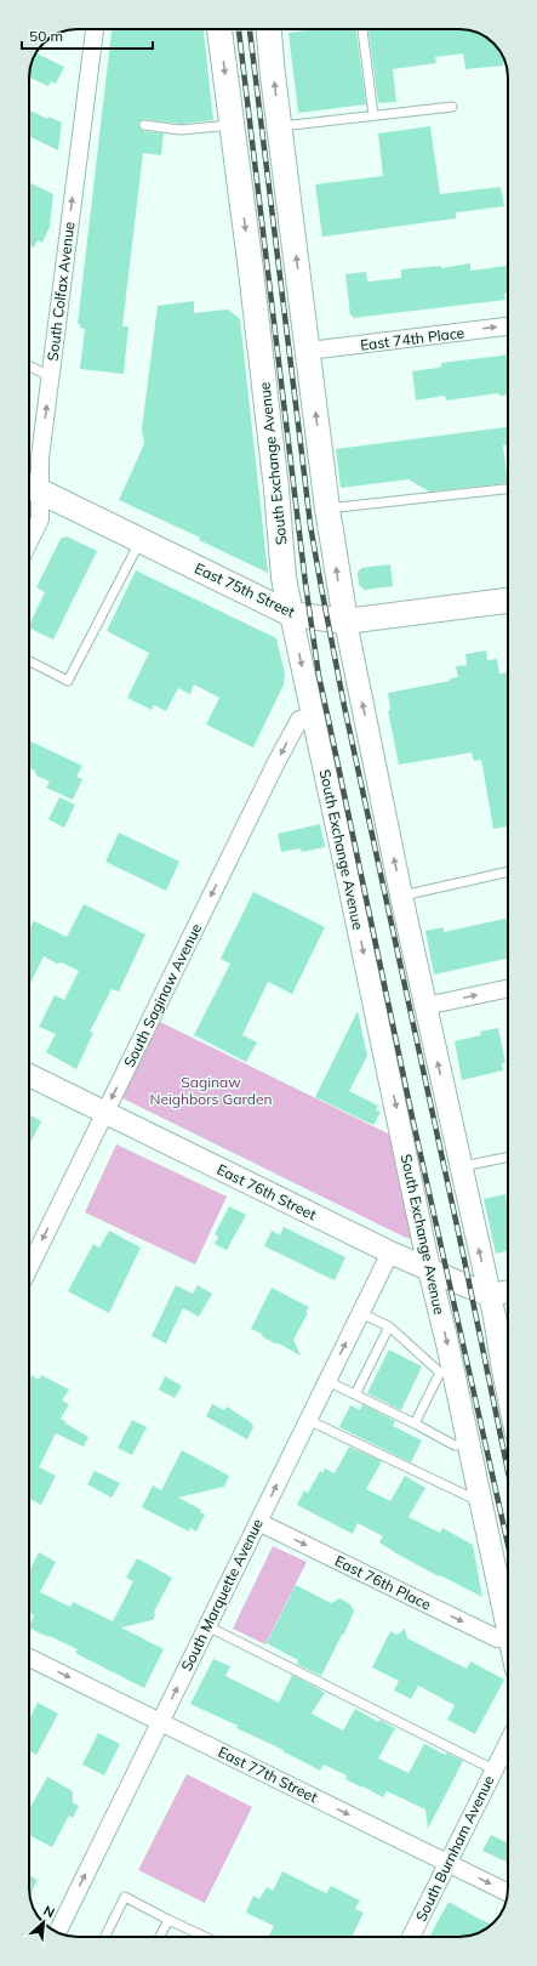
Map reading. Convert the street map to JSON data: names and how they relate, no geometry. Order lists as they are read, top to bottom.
{
  "streets": {
    "main road": ["South Exchange Avenue", "East 75th Street"],
    "street": [
      "South Colfax Avenue",
      "East 74th Place",
      "South Saginaw Avenue",
      "East 76th Street",
      "East 76th Place",
      "South Marquette Avenue",
      "East 77th Street",
      "South Burnham Avenue"
    ]
  },
  "crossings": [
    ["South Colfax Avenue", "East 75th Street"],
    ["South Exchange Avenue", "East 75th Street"],
    ["South Exchange Avenue", "South Saginaw Avenue"],
    ["South Exchange Avenue", "East 76th Street"],
    ["South Saginaw Avenue", "East 76th Street"],
    ["East 76th Street", "South Marquette Avenue"],
    ["East 76th Place", "South Marquette Avenue"],
    ["South Marquette Avenue", "East 77th Street"],
    ["East 77th Street", "South Burnham Avenue"]
  ],
  "one_way": [
    "South Colfax Avenue",
    "East 74th Place",
    "South Saginaw Avenue",
    "East 76th Place",
    "South Marquette Avenue",
    "East 77th Street"
  ],
  "parks": ["Saginaw Neighbors Garden"],
  "scale_bar": "50 m",
  "north": "top right"
}
